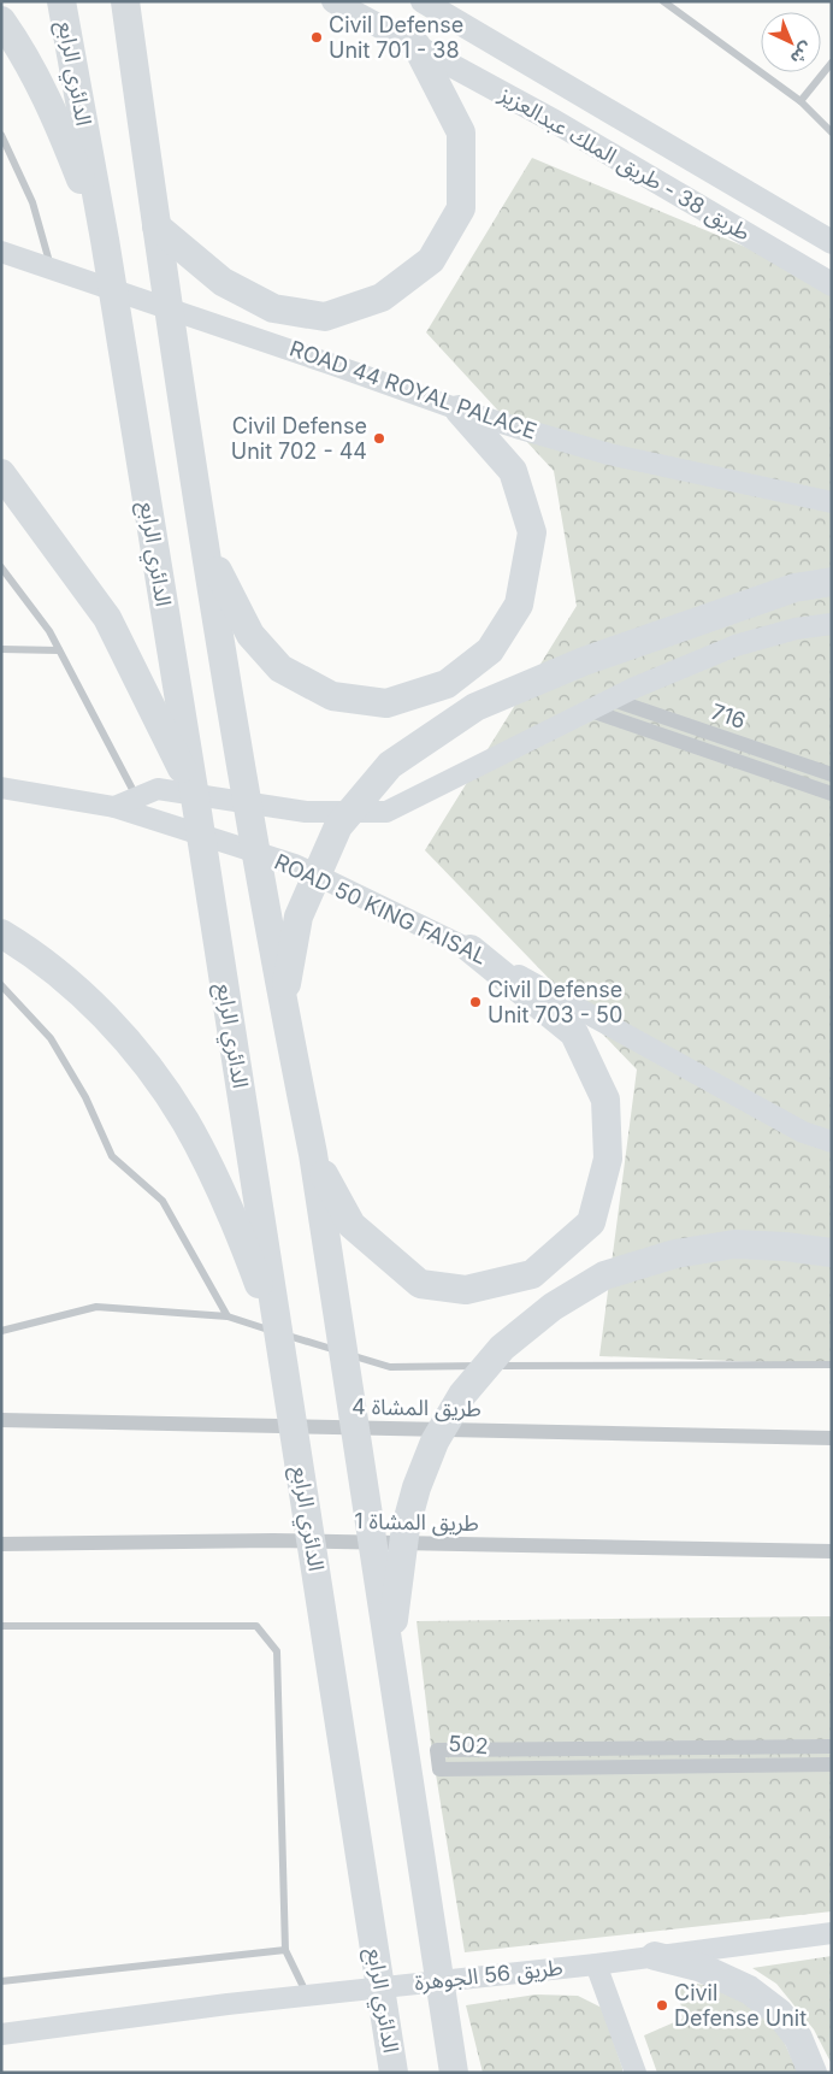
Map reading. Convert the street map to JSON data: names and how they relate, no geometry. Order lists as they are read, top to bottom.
{
  "streets": {
    "highway": ["الدائري الرابع"],
    "main road": [
      "طريق 38 - طريق الملك عبدالعزيز",
      "ROAD 44 ROYAL PALACE",
      "ROAD 50 KING FAISAL",
      "طريق 56 الجوهرة"
    ],
    "street": [
      "716",
      "طريق المشاة 4",
      "طريق المشاة 1",
      "502"
    ]
  },
  "places": [
    "Civil Defense Unit 701 - 38",
    "Civil Defense Unit 702 - 44",
    "Civil Defense Unit 703 - 50",
    "Civil Defense Unit"
  ],
  "north": "bottom right"
}
